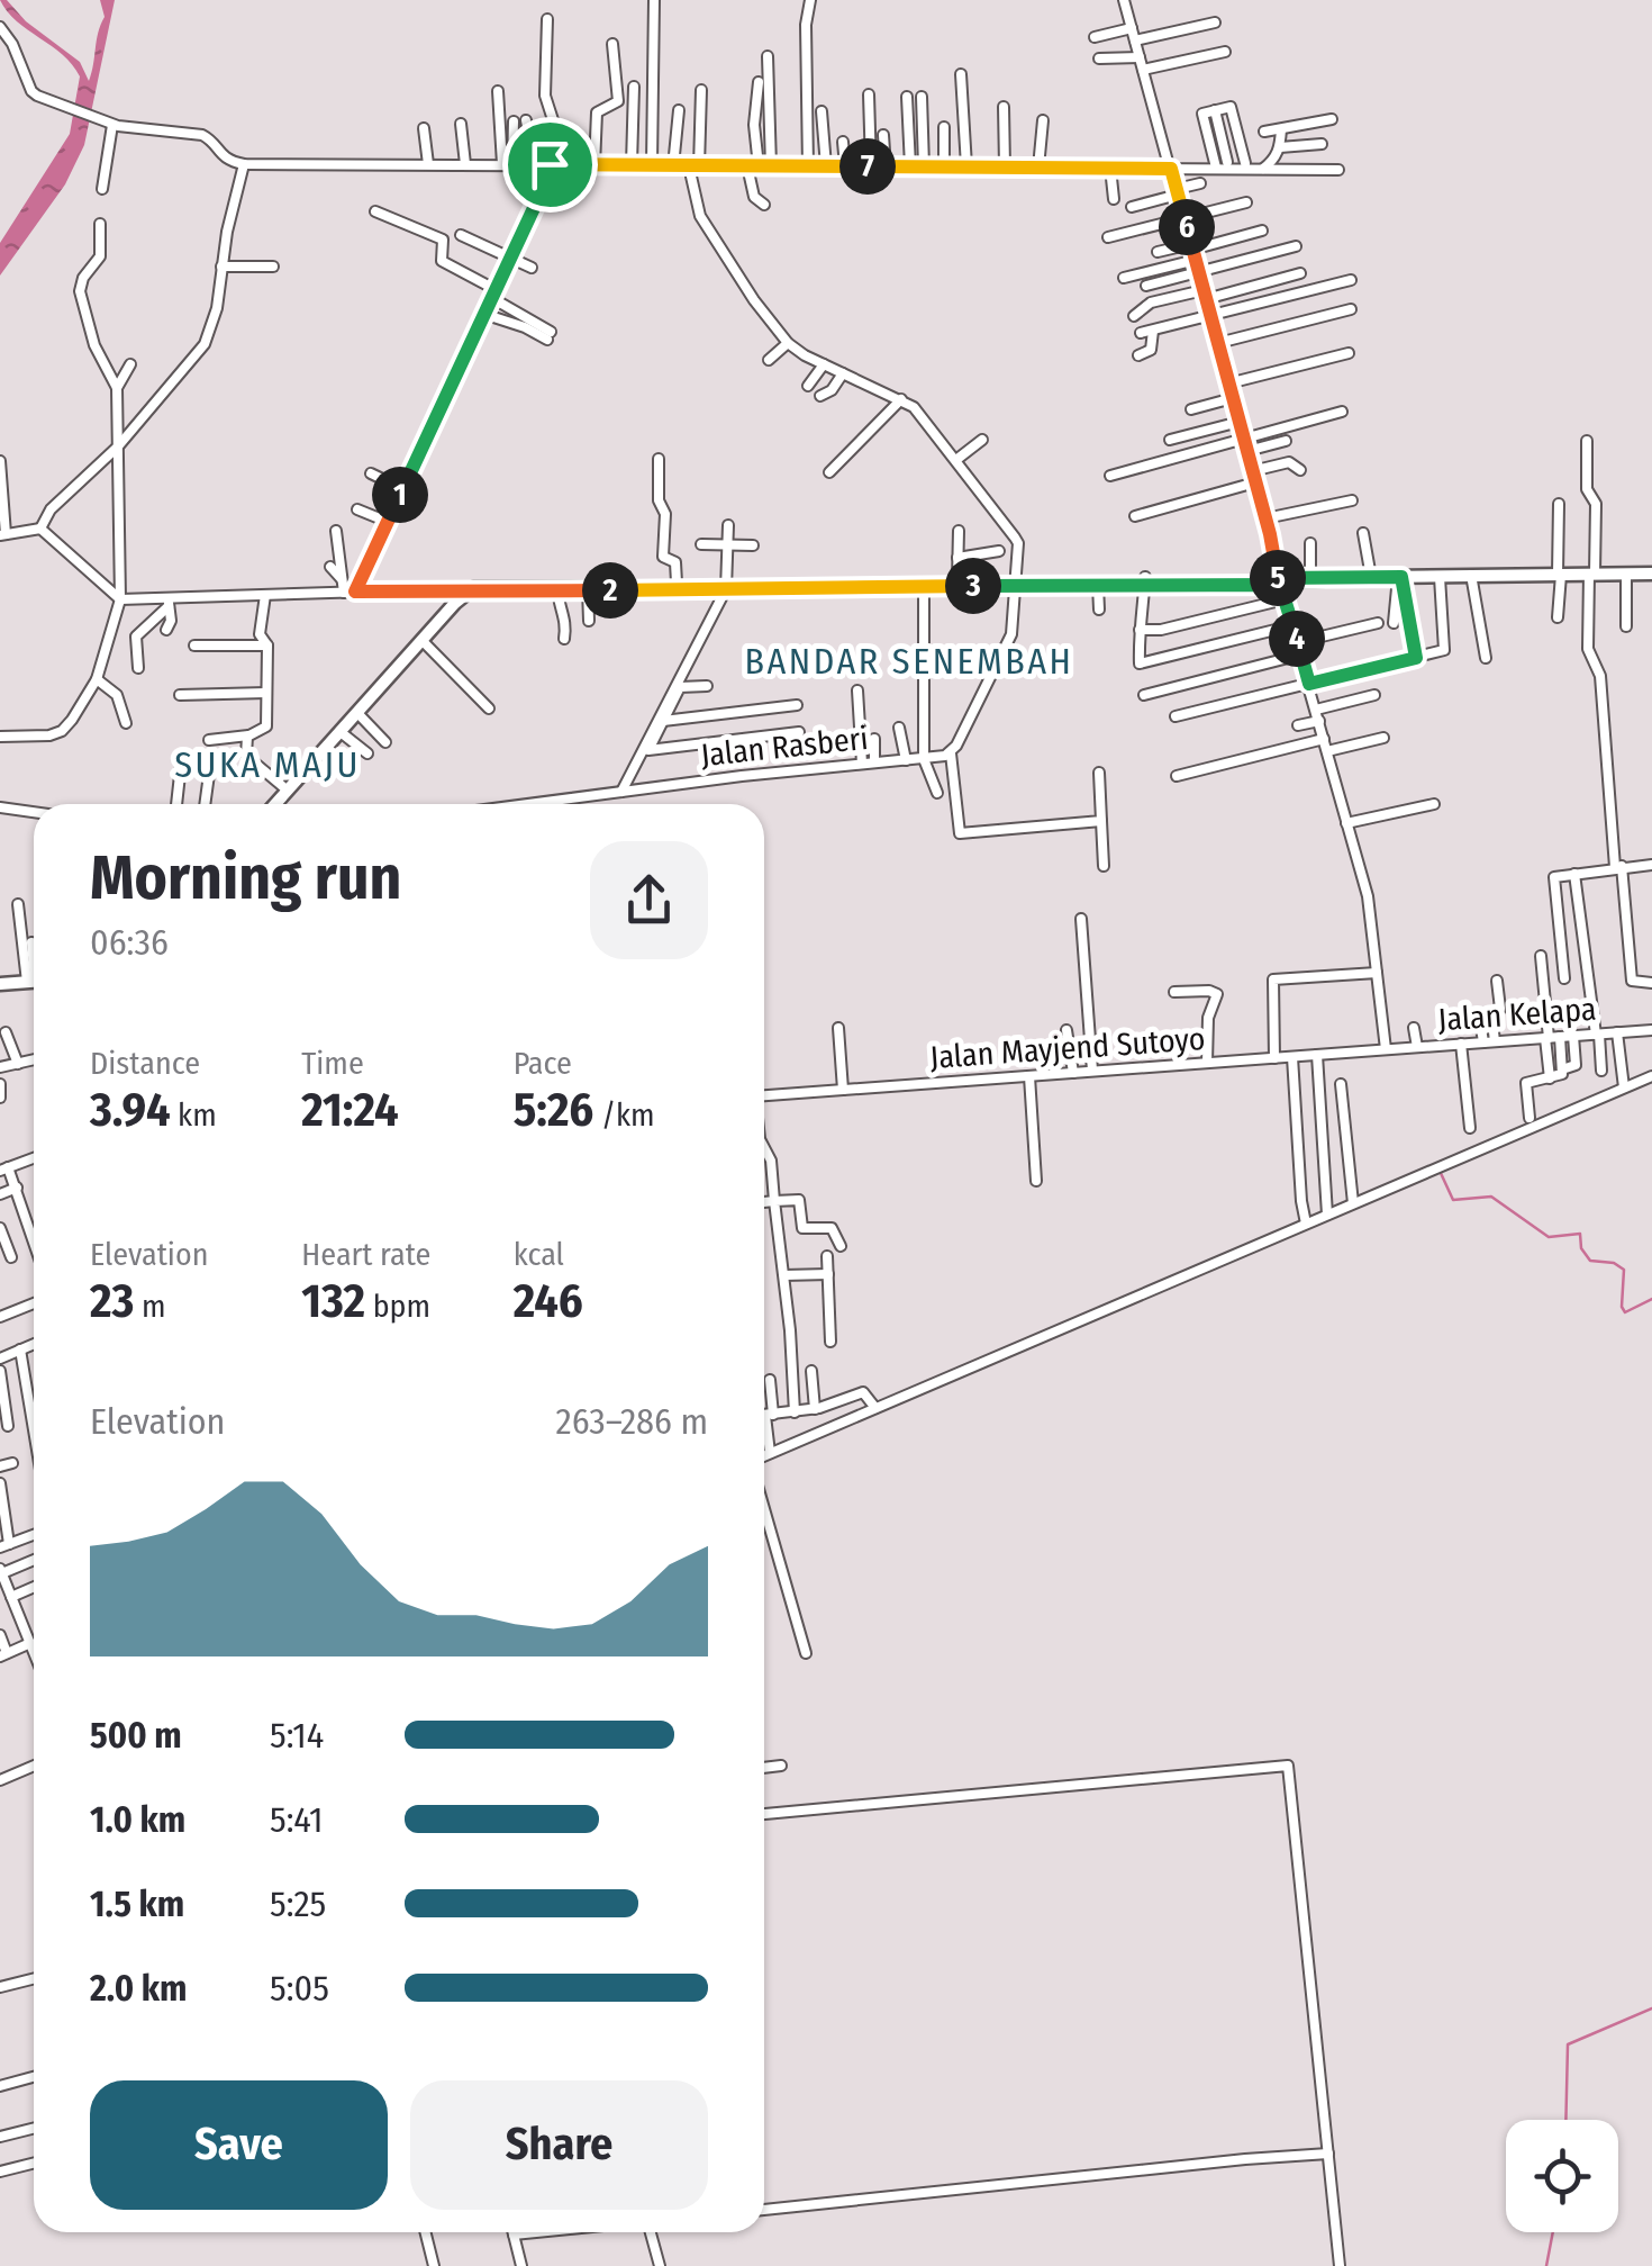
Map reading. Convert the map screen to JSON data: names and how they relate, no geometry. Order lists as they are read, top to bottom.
{
  "streets": {
    "street": ["Jalan Rasberi", "Jalan Kelapa", "Jalan Mayjend Sutoyo"]
  },
  "crossings": [
    ["Jalan Kelapa", "Jalan Mayjend Sutoyo"]
  ],
  "districts": ["BANDAR SENEMBAH", "SUKA MAJU"],
  "page": {
    "pins": [
      "7",
      "6",
      "1",
      "5",
      "3",
      "2",
      "4"
    ],
    "heading": ["Morning run", "06:36"],
    "stats": [
      ["Distance", "3.94 km"],
      ["Time", "21:24"],
      ["Pace", "5:26 /km"],
      ["Elevation", "23 m"],
      ["Heart rate", "132 bpm"],
      ["kcal", "246"]
    ],
    "chart": ["Elevation", "263–286 m"],
    "list": [
      {
        "name": "500 m",
        "note": "5:14"
      },
      {
        "name": "1.0 km",
        "note": "5:41"
      },
      {
        "name": "1.5 km",
        "note": "5:25"
      },
      {
        "name": "2.0 km",
        "note": "5:05"
      }
    ],
    "buttons": ["Save", "Share"]
  }
}
